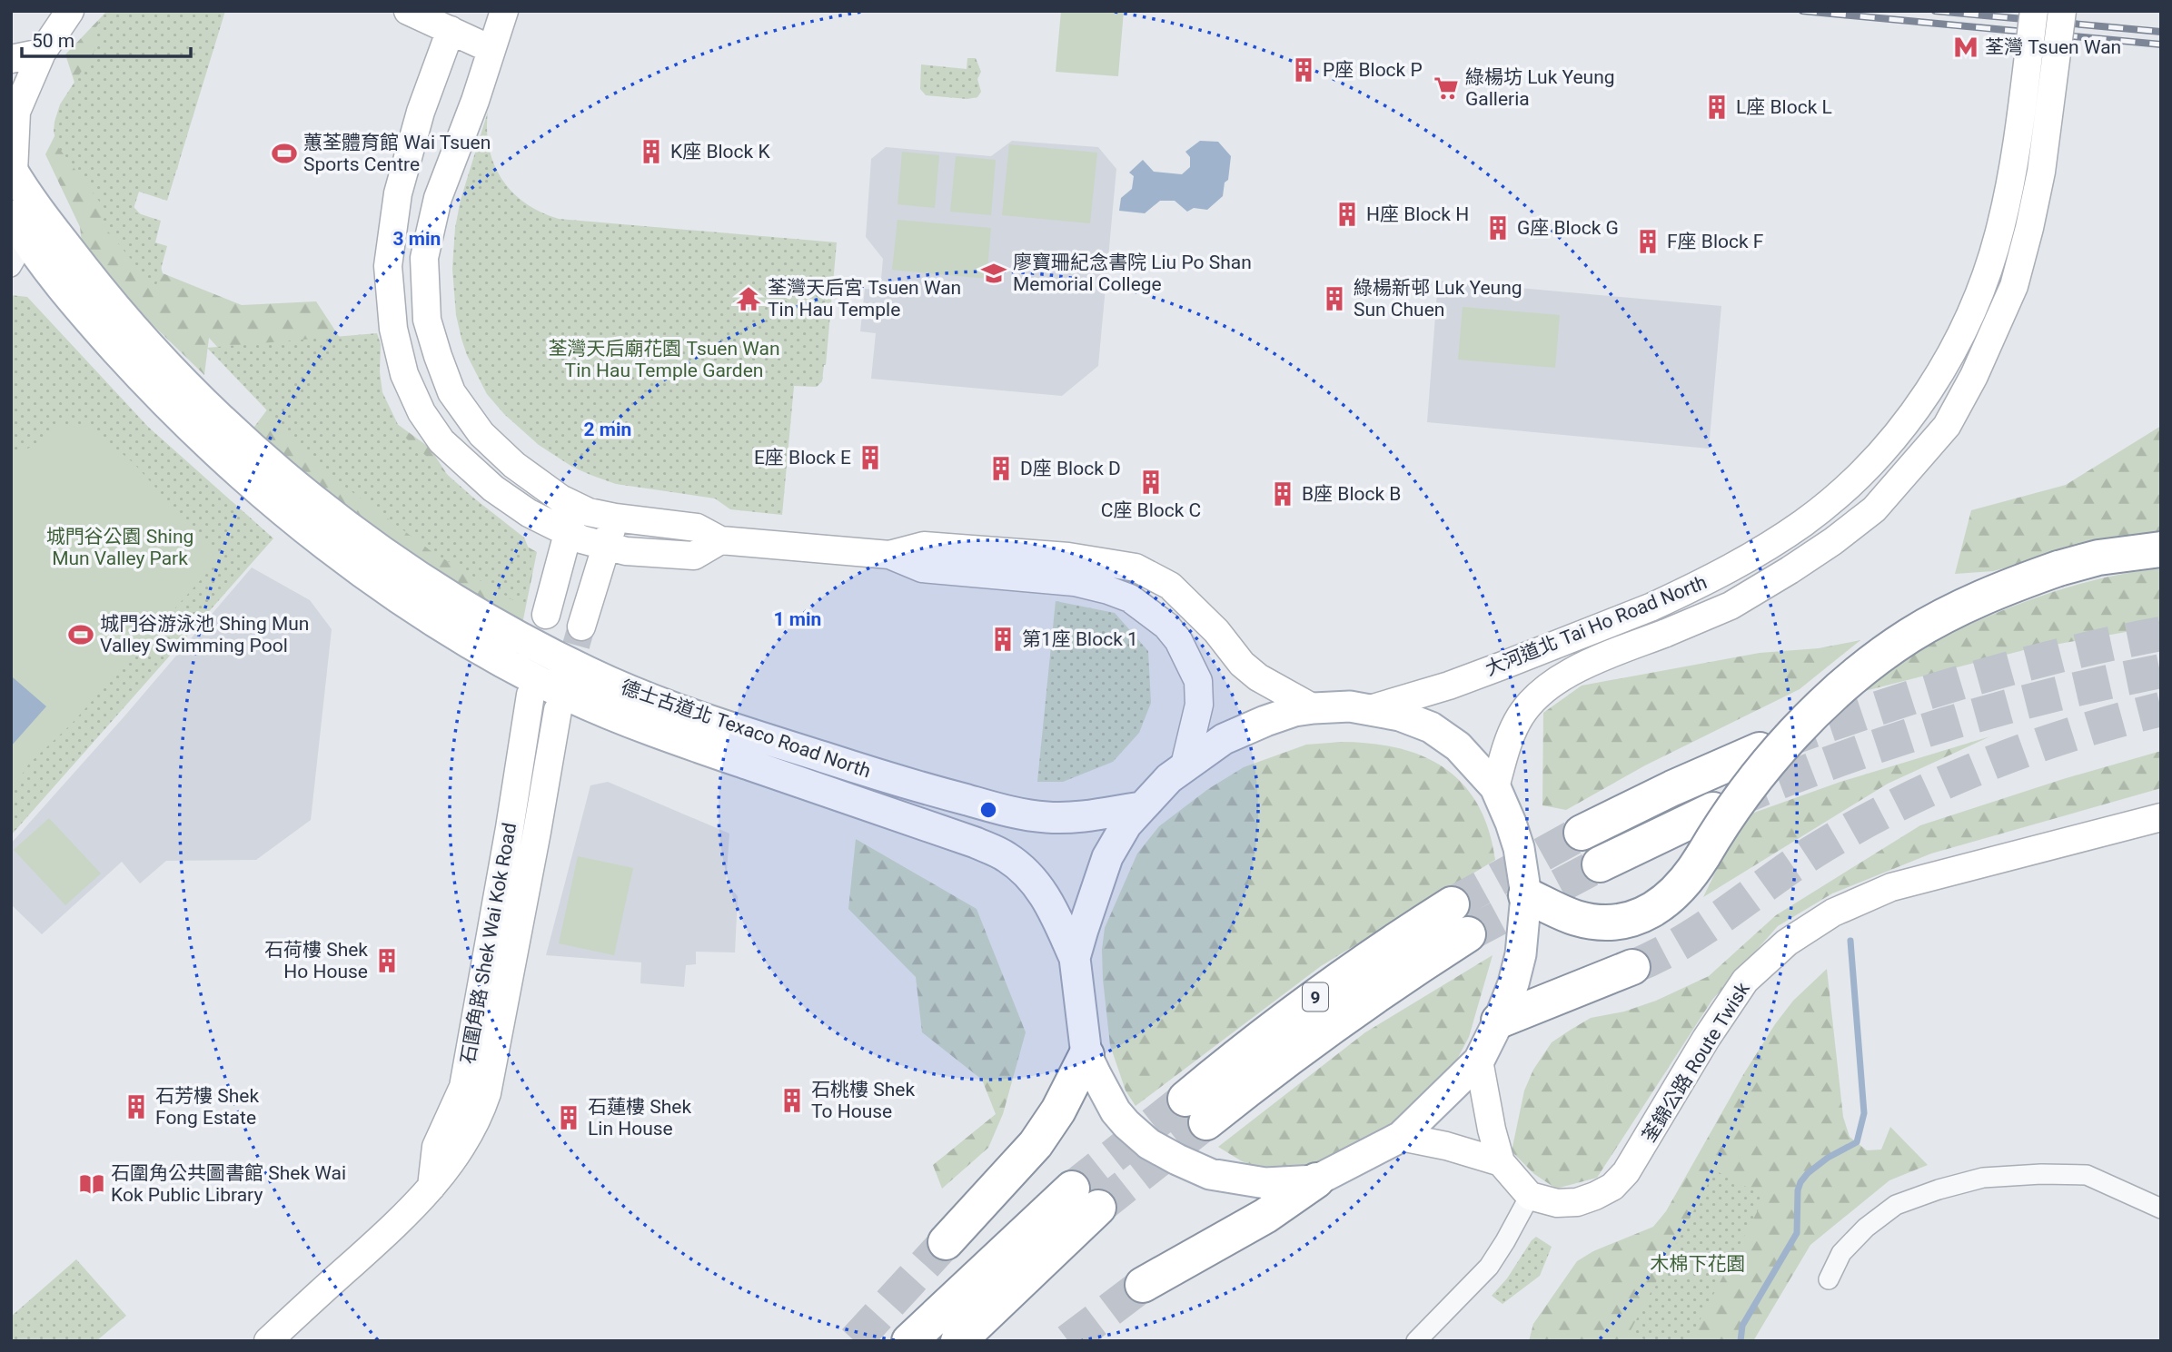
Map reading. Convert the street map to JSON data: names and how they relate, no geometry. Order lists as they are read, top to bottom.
{
  "streets": {
    "highway": ["9"],
    "main road": [
      "大河道北 Tai Ho Road North",
      "德士古道北 Texaco Road North",
      "石圍角路 Shek Wai Kok Road",
      "荃錦公路 Route Twisk"
    ]
  },
  "parks": ["荃灣天后廟花園 Tsuen Wan Tin Hau Temple Garden", "城門谷公園 Shing Mun Valley Park", "木棉下花園"],
  "places": {
    "metro station": ["荃灣 Tsuen Wan"],
    "building": [
      "P座 Block P",
      "L座 Block L",
      "K座 Block K",
      "H座 Block H",
      "G座 Block G",
      "F座 Block F",
      "綠楊新邨 Luk Yeung Sun Chuen",
      "E座 Block E",
      "D座 Block D",
      "C座 Block C",
      "B座 Block B",
      "第1座 Block 1",
      "石荷樓 Shek Ho House",
      "石桃樓 Shek To House",
      "石芳樓 Shek Fong Estate",
      "石蓮樓 Shek Lin House"
    ],
    "supermarket": ["綠楊坊 Luk Yeung Galleria"],
    "sports": ["蕙荃體育館 Wai Tsuen Sports Centre", "城門谷游泳池 Shing Mun Valley Swimming Pool"],
    "school or university": ["廖寶珊紀念書院 Liu Po Shan Memorial College"],
    "temple": ["荃灣天后宮 Tsuen Wan Tin Hau Temple"],
    "library": ["石圍角公共圖書館 Shek Wai Kok Public Library"]
  },
  "scale_bar": "50 m",
  "rings": ["3 min", "2 min", "1 min"]
}
